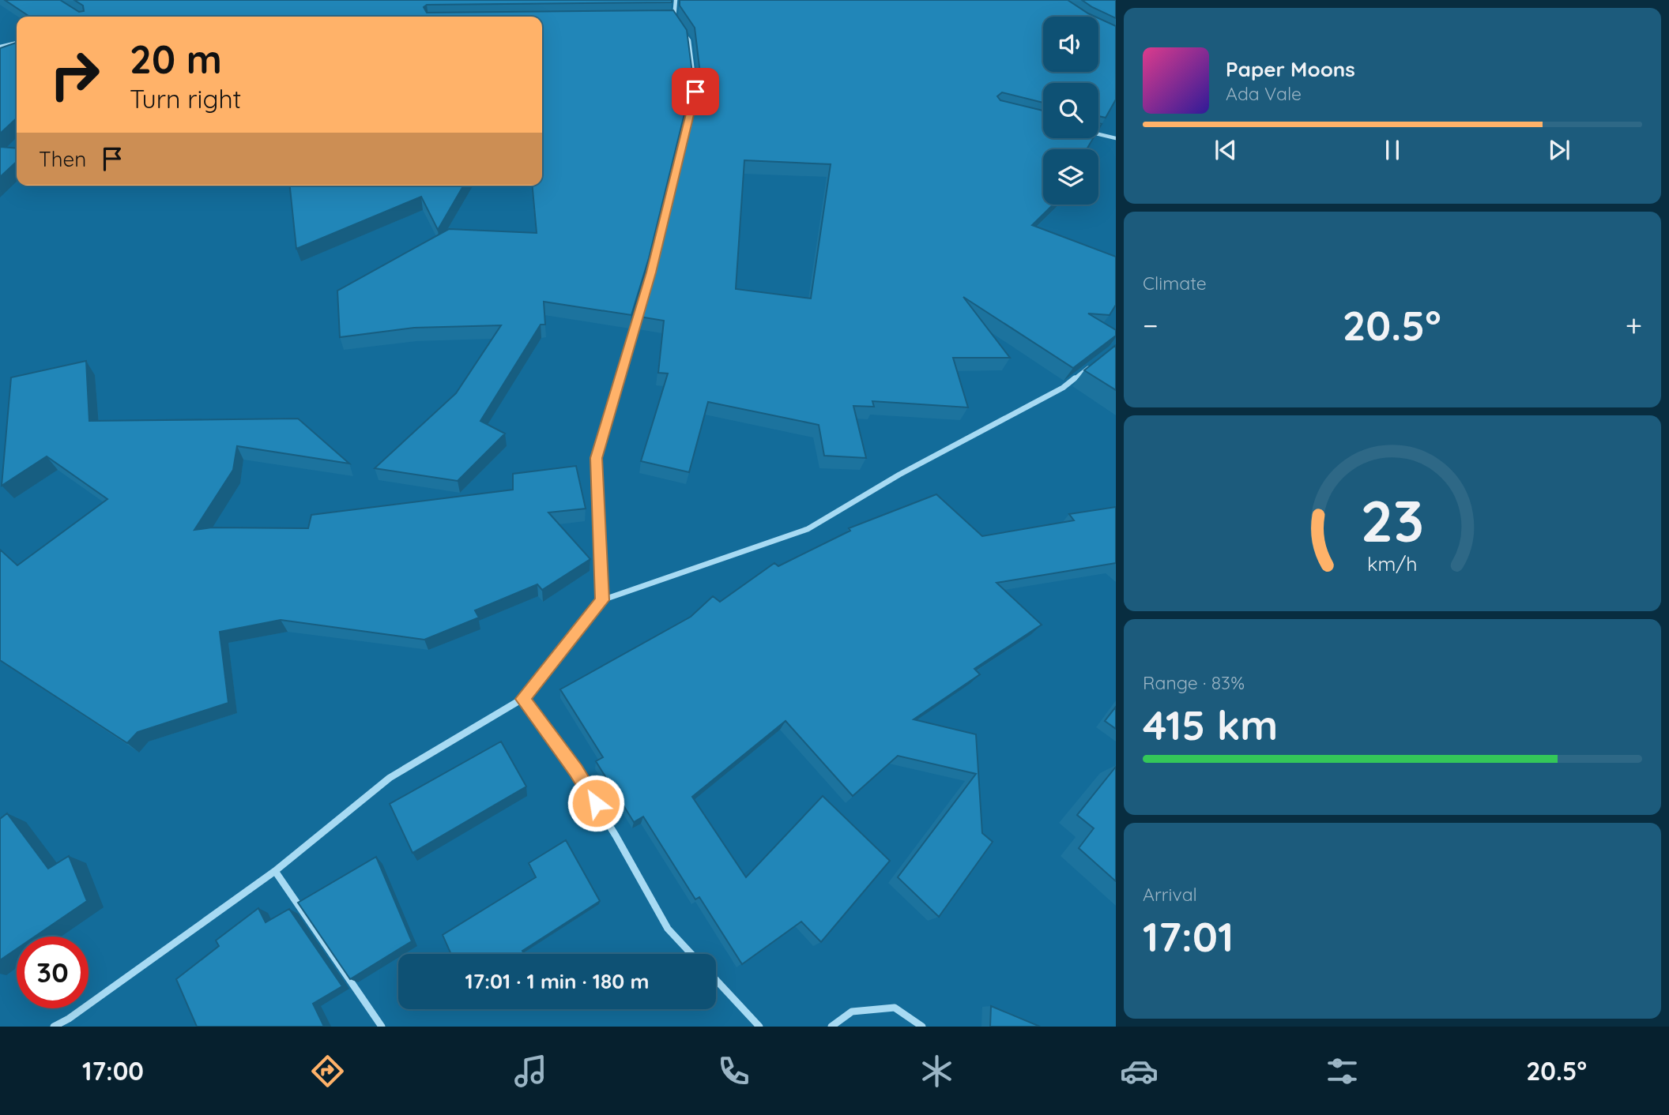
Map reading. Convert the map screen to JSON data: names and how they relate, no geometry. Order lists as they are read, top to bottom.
{
  "page": {
    "turn": ["20 m", "Turn right"],
    "song": ["Paper Moons", "Ada Vale"],
    "then": "Then",
    "tile": [
      "Climate",
      ["Range · 83%", "415 km"],
      ["Arrival", "17:01"]
    ],
    "heat": ["−", "20.5°", "+"],
    "limit": "30",
    "trip": "17:01 · 1 min · 180 m",
    "tabs": ["17:00", "20.5°"],
    "gauge": ["23", "km/h"]
  }
}
